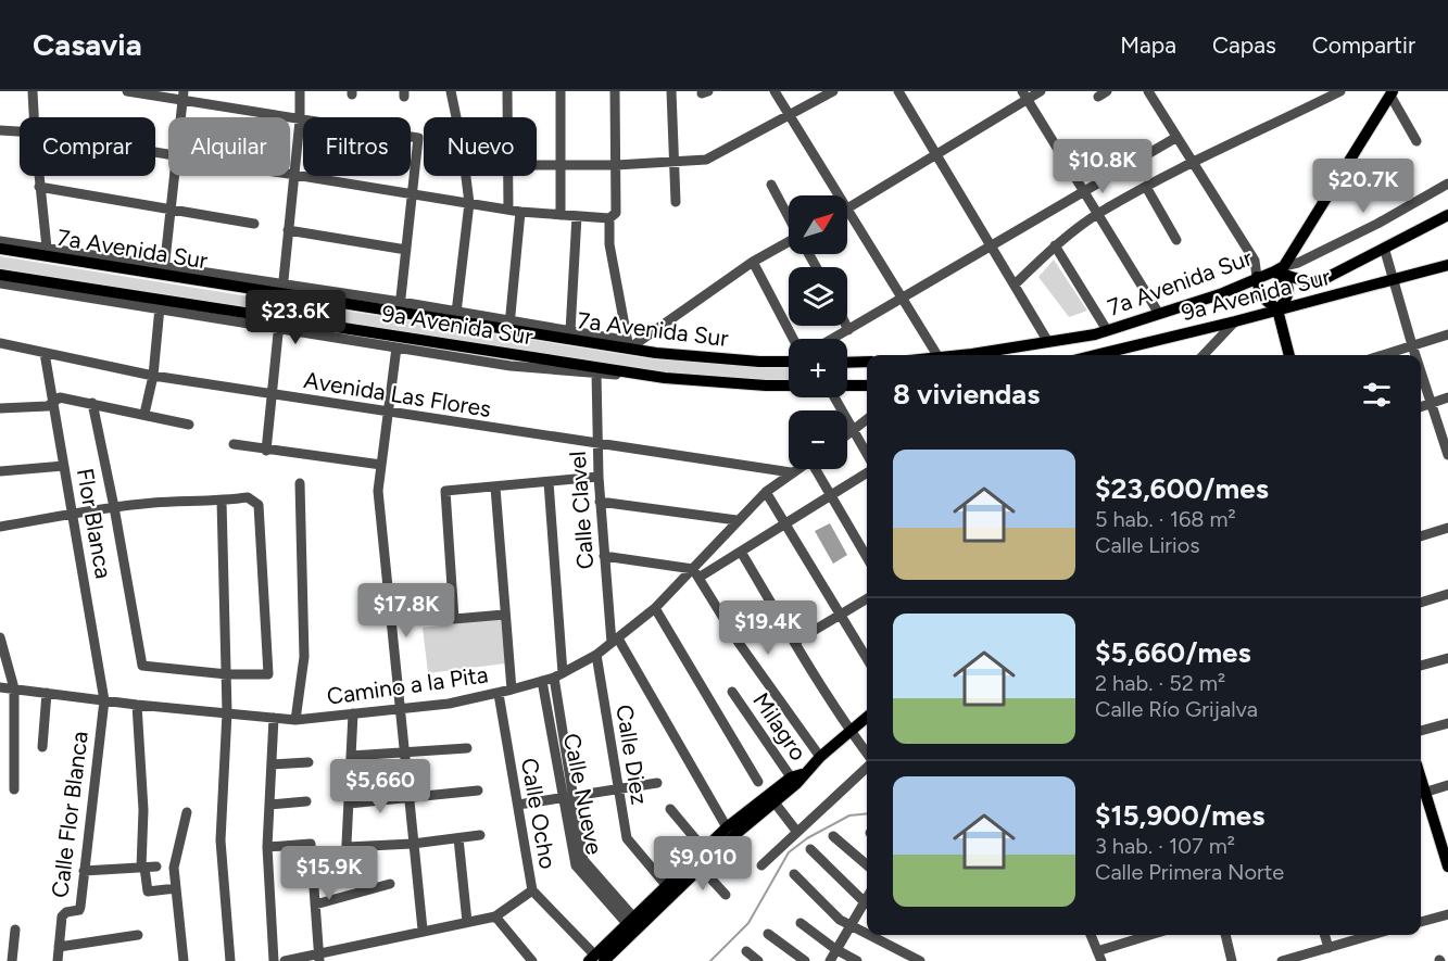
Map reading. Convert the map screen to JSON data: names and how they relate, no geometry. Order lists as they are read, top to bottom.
{
  "streets": {
    "main road": ["7a Avenida Sur", "9a Avenida Sur"],
    "street": [
      "Avenida Las Flores",
      "Calle Clavel",
      "Flor Blanca",
      "Camino a la Pita",
      "Milagro",
      "Calle Diez",
      "Calle Nueve",
      "Calle Ocho",
      "Calle Flor Blanca"
    ]
  },
  "crossings": [
    ["Avenida Las Flores", "Calle Clavel"],
    ["Avenida Las Flores", "Flor Blanca"],
    ["Avenida Las Flores", "Camino a la Pita"],
    ["Calle Clavel", "Camino a la Pita"],
    ["Flor Blanca", "Camino a la Pita"],
    ["Flor Blanca", "Calle Flor Blanca"],
    ["Camino a la Pita", "Calle Diez"],
    ["Camino a la Pita", "Calle Nueve"],
    ["Camino a la Pita", "Calle Ocho"],
    ["Camino a la Pita", "Calle Flor Blanca"]
  ],
  "north": "top right",
  "page": {
    "header": "Casavia",
    "nav": ["Mapa", "Capas", "Compartir"],
    "chip": [
      "Comprar",
      "Alquilar",
      "Filtros",
      "Nuevo"
    ],
    "price": [
      "$10.8K",
      "$20.7K",
      "$23.6K",
      "$17.8K",
      "$19.4K",
      "$5,660",
      "$9,010",
      "$15.9K"
    ],
    "map_buttons": ["+", "−"],
    "heading": "8 viviendas",
    "list": [
      {
        "name": "$23,600/mes",
        "note": "5 hab. · 168 m² · Calle Lirios"
      },
      {
        "name": "$5,660/mes",
        "note": "2 hab. · 52 m² · Calle Río Grijalva"
      },
      {
        "name": "$15,900/mes",
        "note": "3 hab. · 107 m² · Calle Primera Norte"
      }
    ]
  }
}
